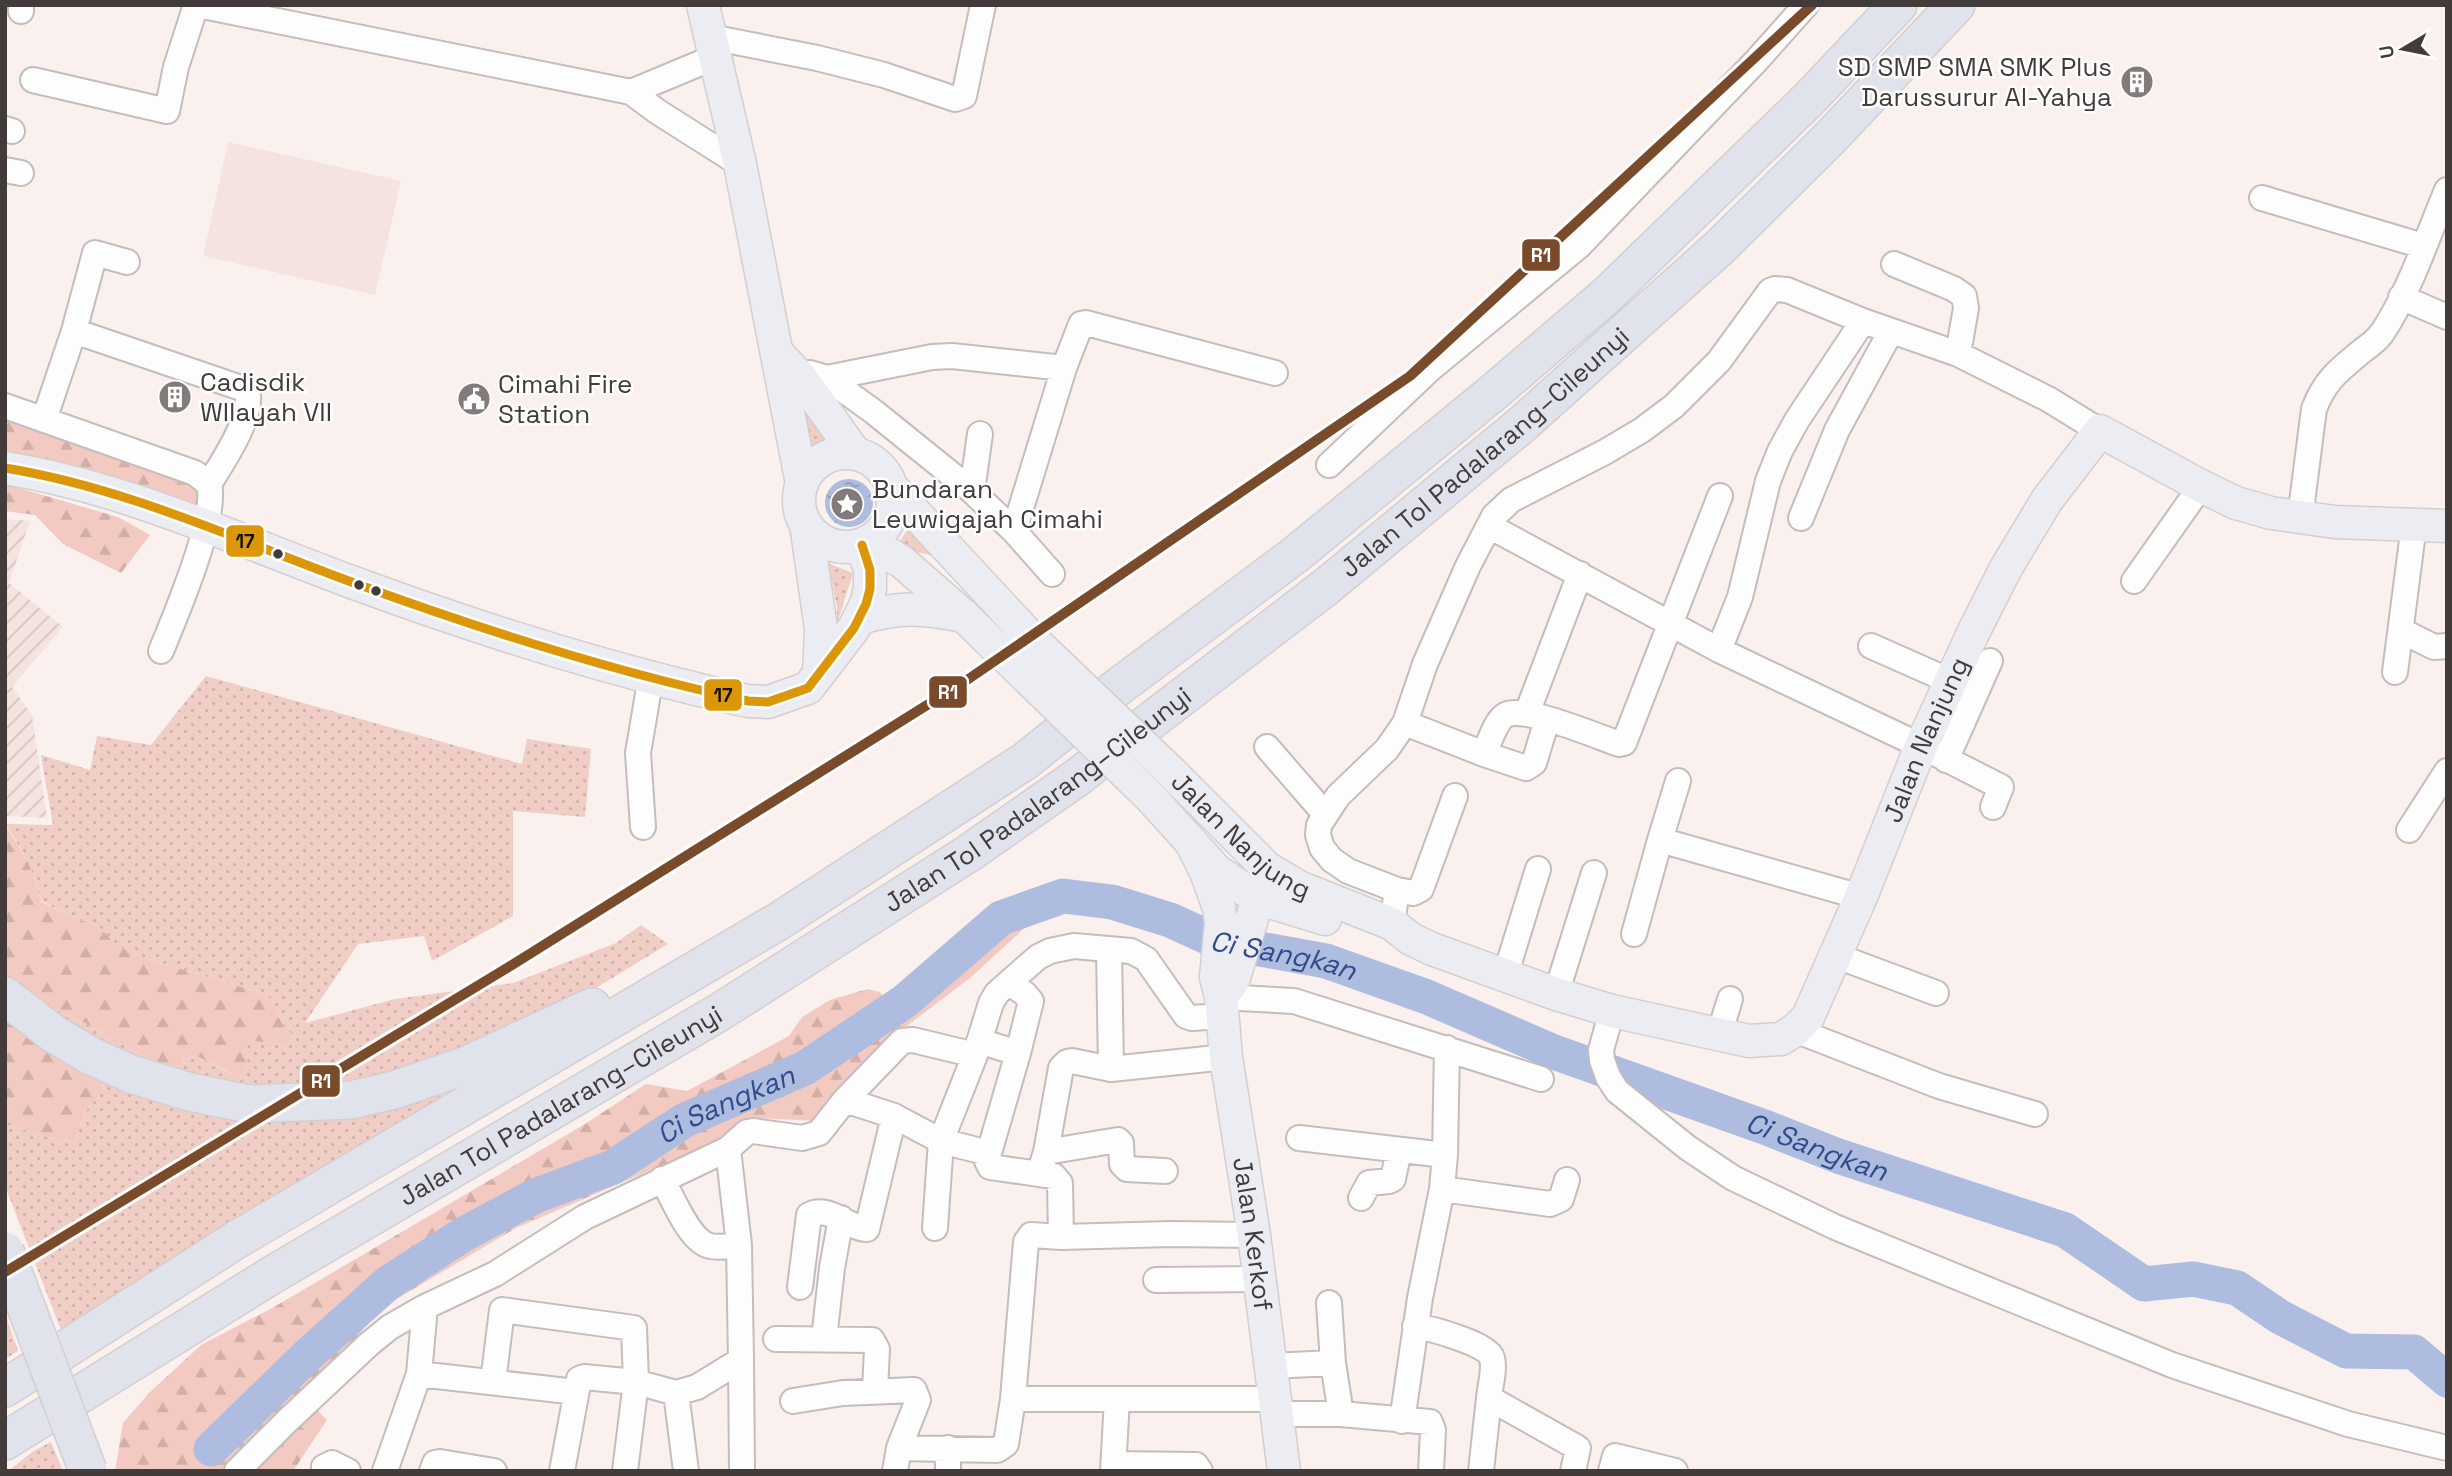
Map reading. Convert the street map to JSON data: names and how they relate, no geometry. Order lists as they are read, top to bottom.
{
  "streets": {
    "highway": ["Jalan Tol Padalarang–Cileunyi"],
    "main road": ["Jalan Nanjung", "Jalan Kerkof"]
  },
  "crossings": [
    ["Jalan Nanjung", "Jalan Kerkof"]
  ],
  "water": ["Ci Sangkan"],
  "places": {
    "building": ["SD SMP SMA SMK Plus Darussurur Al-Yahya", "Cadisdik WIlayah VII"],
    "public building": ["Cimahi Fire Station"],
    "place": ["Bundaran Leuwigajah Cimahi"]
  },
  "lines": ["transit line R1", "transit line 17"],
  "north": "left"
}
